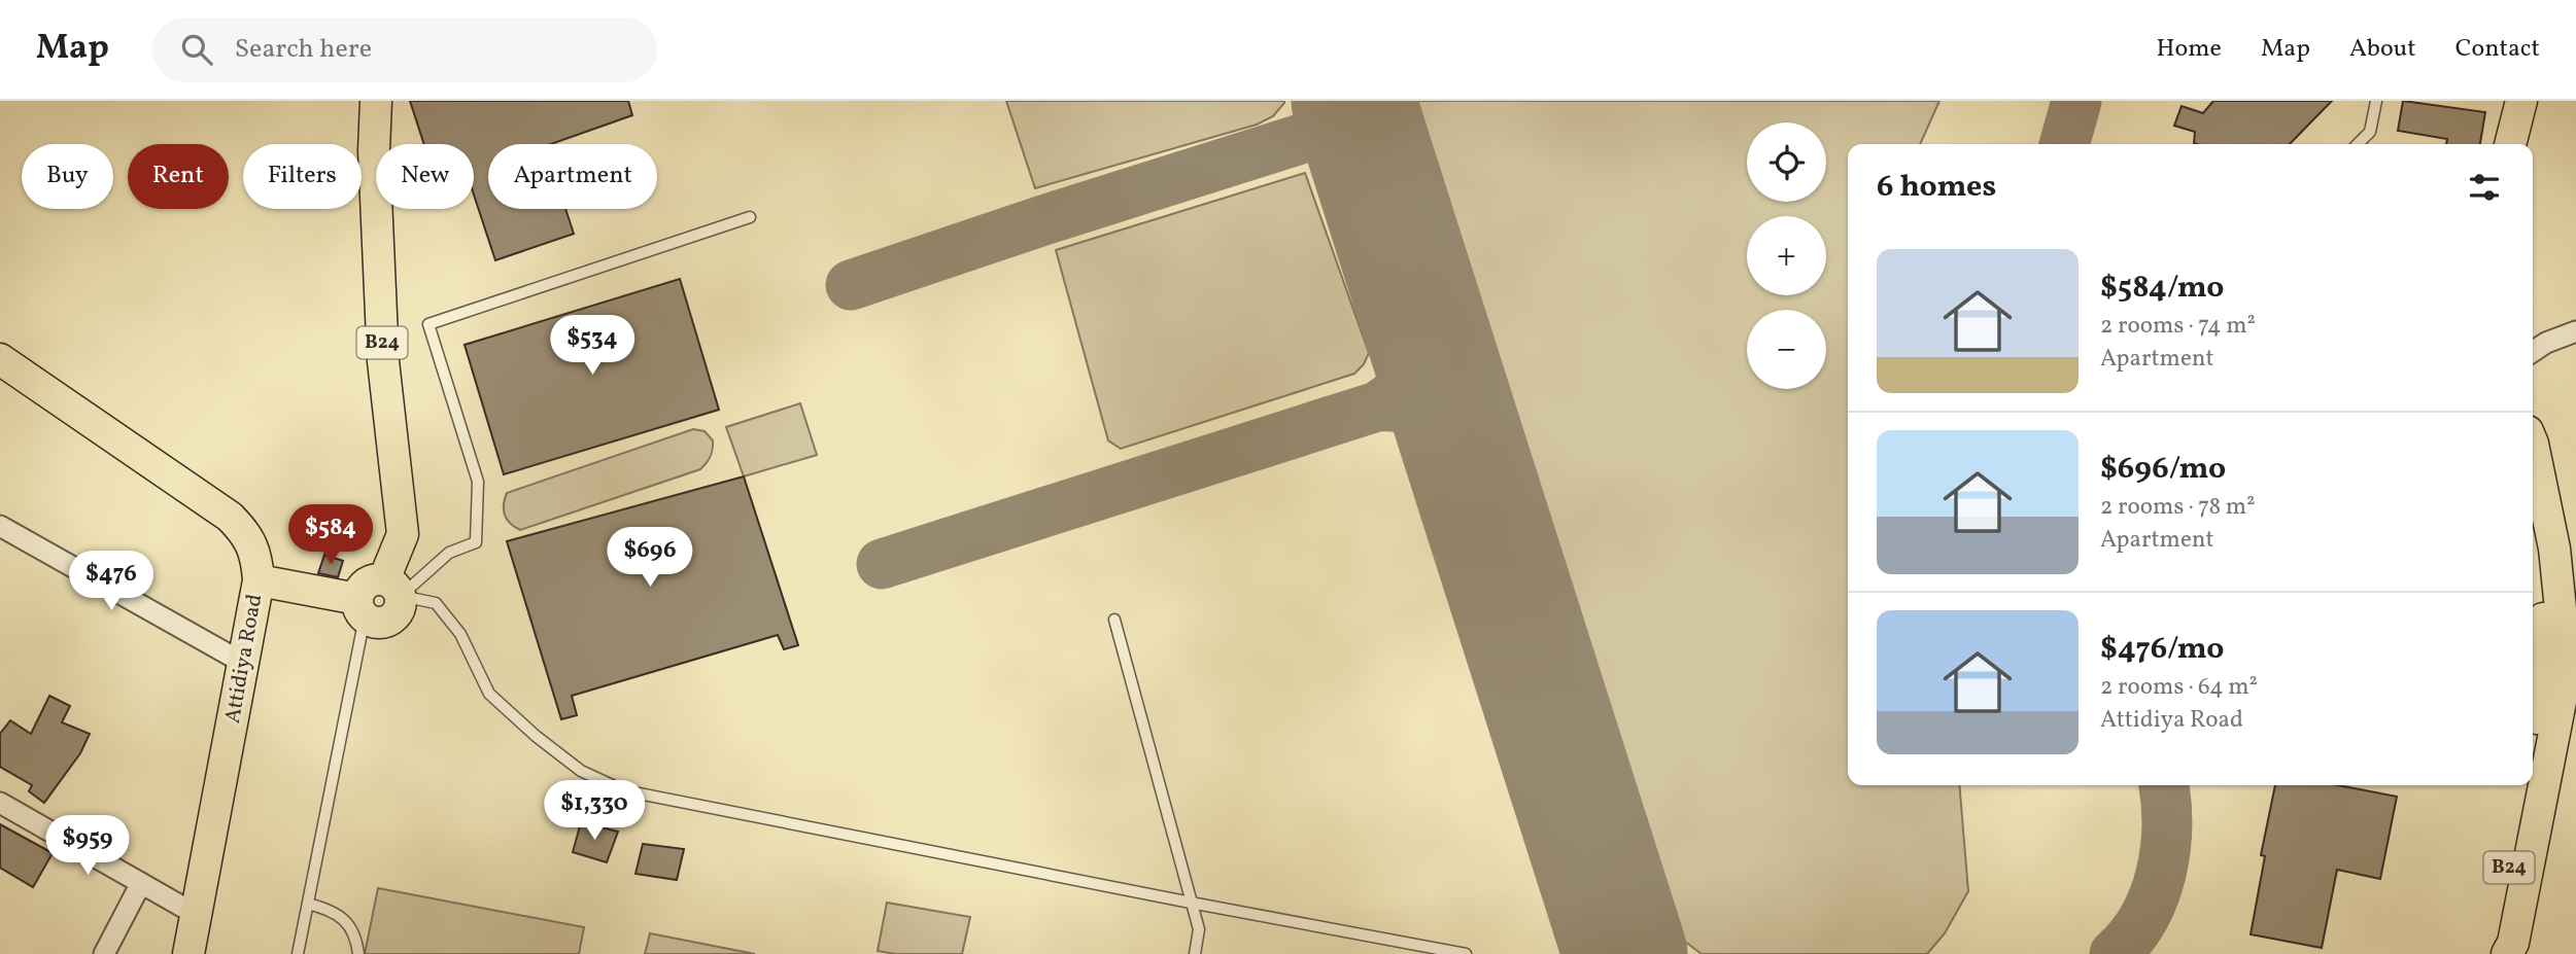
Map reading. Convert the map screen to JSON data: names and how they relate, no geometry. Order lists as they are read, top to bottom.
{
  "streets": {
    "main road": ["B24", "Attidiya Road"]
  },
  "page": {
    "header": "Map",
    "search": "Search here",
    "nav": [
      "Home",
      "Map",
      "About",
      "Contact"
    ],
    "map_buttons": ["+", "−"],
    "chip": [
      "Buy",
      "Rent",
      "Filters",
      "New",
      "Apartment"
    ],
    "heading": "6 homes",
    "list": [
      {
        "name": "$584/mo",
        "note": "2 rooms · 74 m² · Apartment"
      },
      {
        "name": "$696/mo",
        "note": "2 rooms · 78 m² · Apartment"
      },
      {
        "name": "$476/mo",
        "note": "2 rooms · 64 m² · Attidiya Road"
      }
    ],
    "price": [
      "$534",
      "$584",
      "$696",
      "$476",
      "$1,330",
      "$959"
    ]
  }
}
